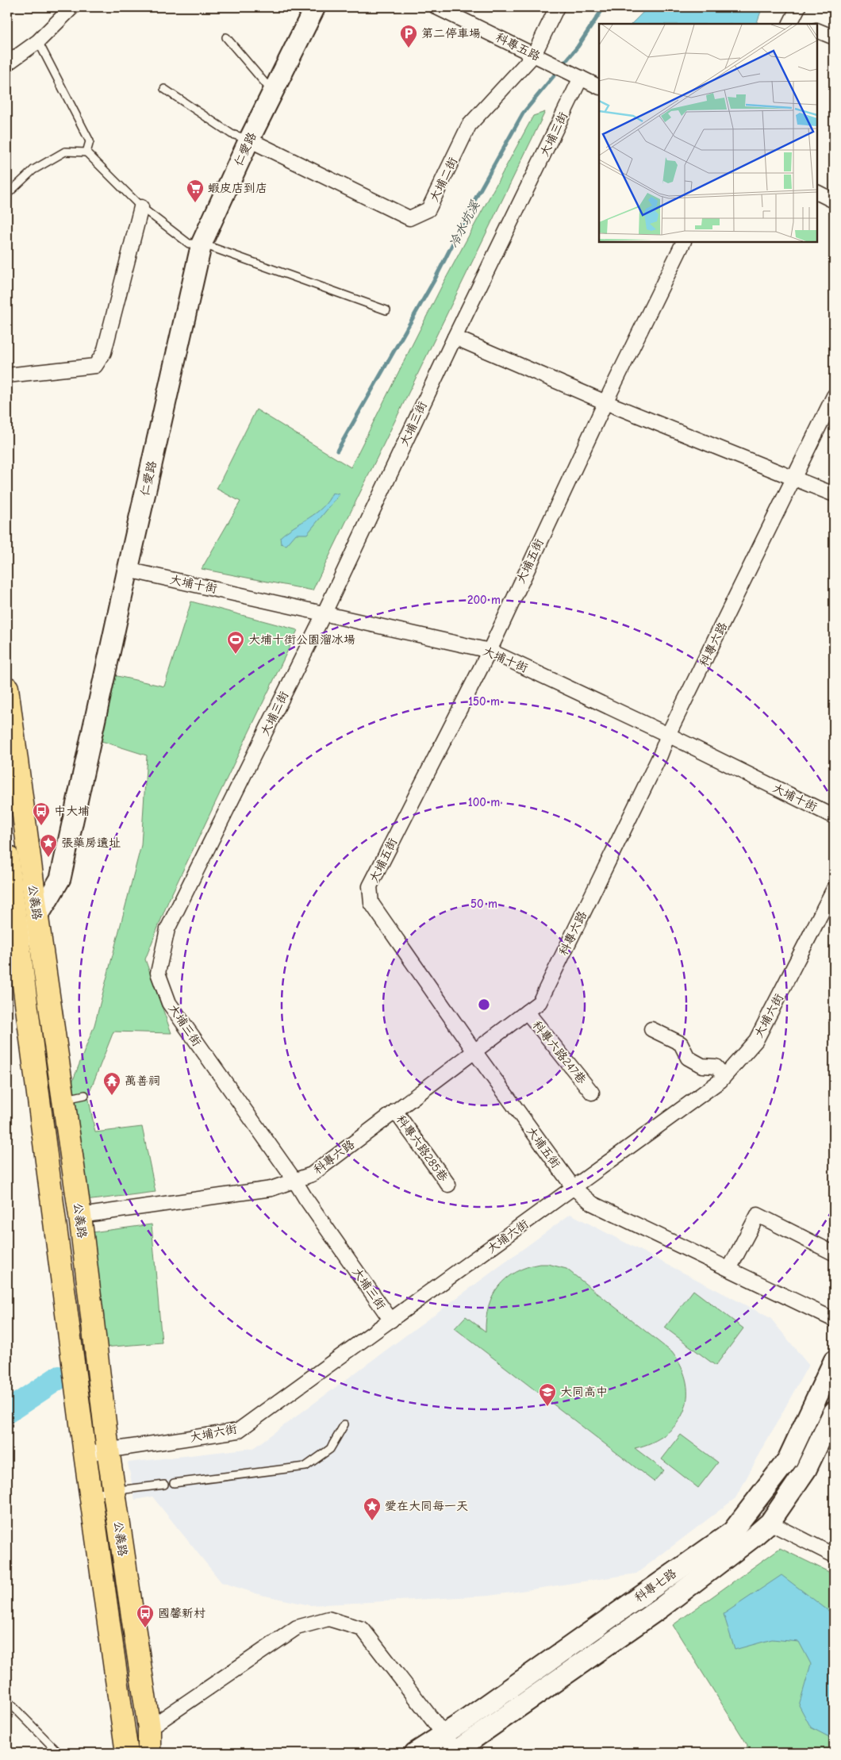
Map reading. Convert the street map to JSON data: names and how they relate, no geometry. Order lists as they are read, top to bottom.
{
  "streets": {
    "main road": ["公義路"],
    "street": [
      "科專五路",
      "大埔三街",
      "仁愛路",
      "大埔二街",
      "大埔五街",
      "大埔十街",
      "科專六路",
      "大埔六街",
      "科專六路247巷",
      "科專六路285巷",
      "科專七路"
    ]
  },
  "crossings": [
    ["科專五路", "大埔三街"],
    ["科專五路", "大埔二街"],
    ["大埔三街", "大埔十街"],
    ["大埔三街", "科專六路"],
    ["大埔三街", "大埔六街"],
    ["仁愛路", "大埔二街"],
    ["仁愛路", "大埔十街"],
    ["仁愛路", "公義路"],
    ["大埔五街", "大埔十街"],
    ["大埔五街", "科專六路"],
    ["大埔五街", "大埔六街"],
    ["大埔十街", "科專六路"],
    ["科專六路", "公義路"],
    ["科專六路", "科專六路247巷"],
    ["科專六路", "科專六路285巷"],
    ["公義路", "大埔六街"]
  ],
  "water": ["冷水坑溪"],
  "places": {
    "parking": ["第二停車場"],
    "supermarket": ["蝦皮店到店"],
    "sports": ["大埔十街公園溜冰場"],
    "bus stop": ["中大埔", "國馨新村"],
    "place": ["張藥房遺址", "愛在大同每一天"],
    "temple": ["萬善祠"],
    "school or university": ["大同高中"]
  },
  "rings": [
    "200 m",
    "150 m",
    "100 m",
    "50 m"
  ]
}
